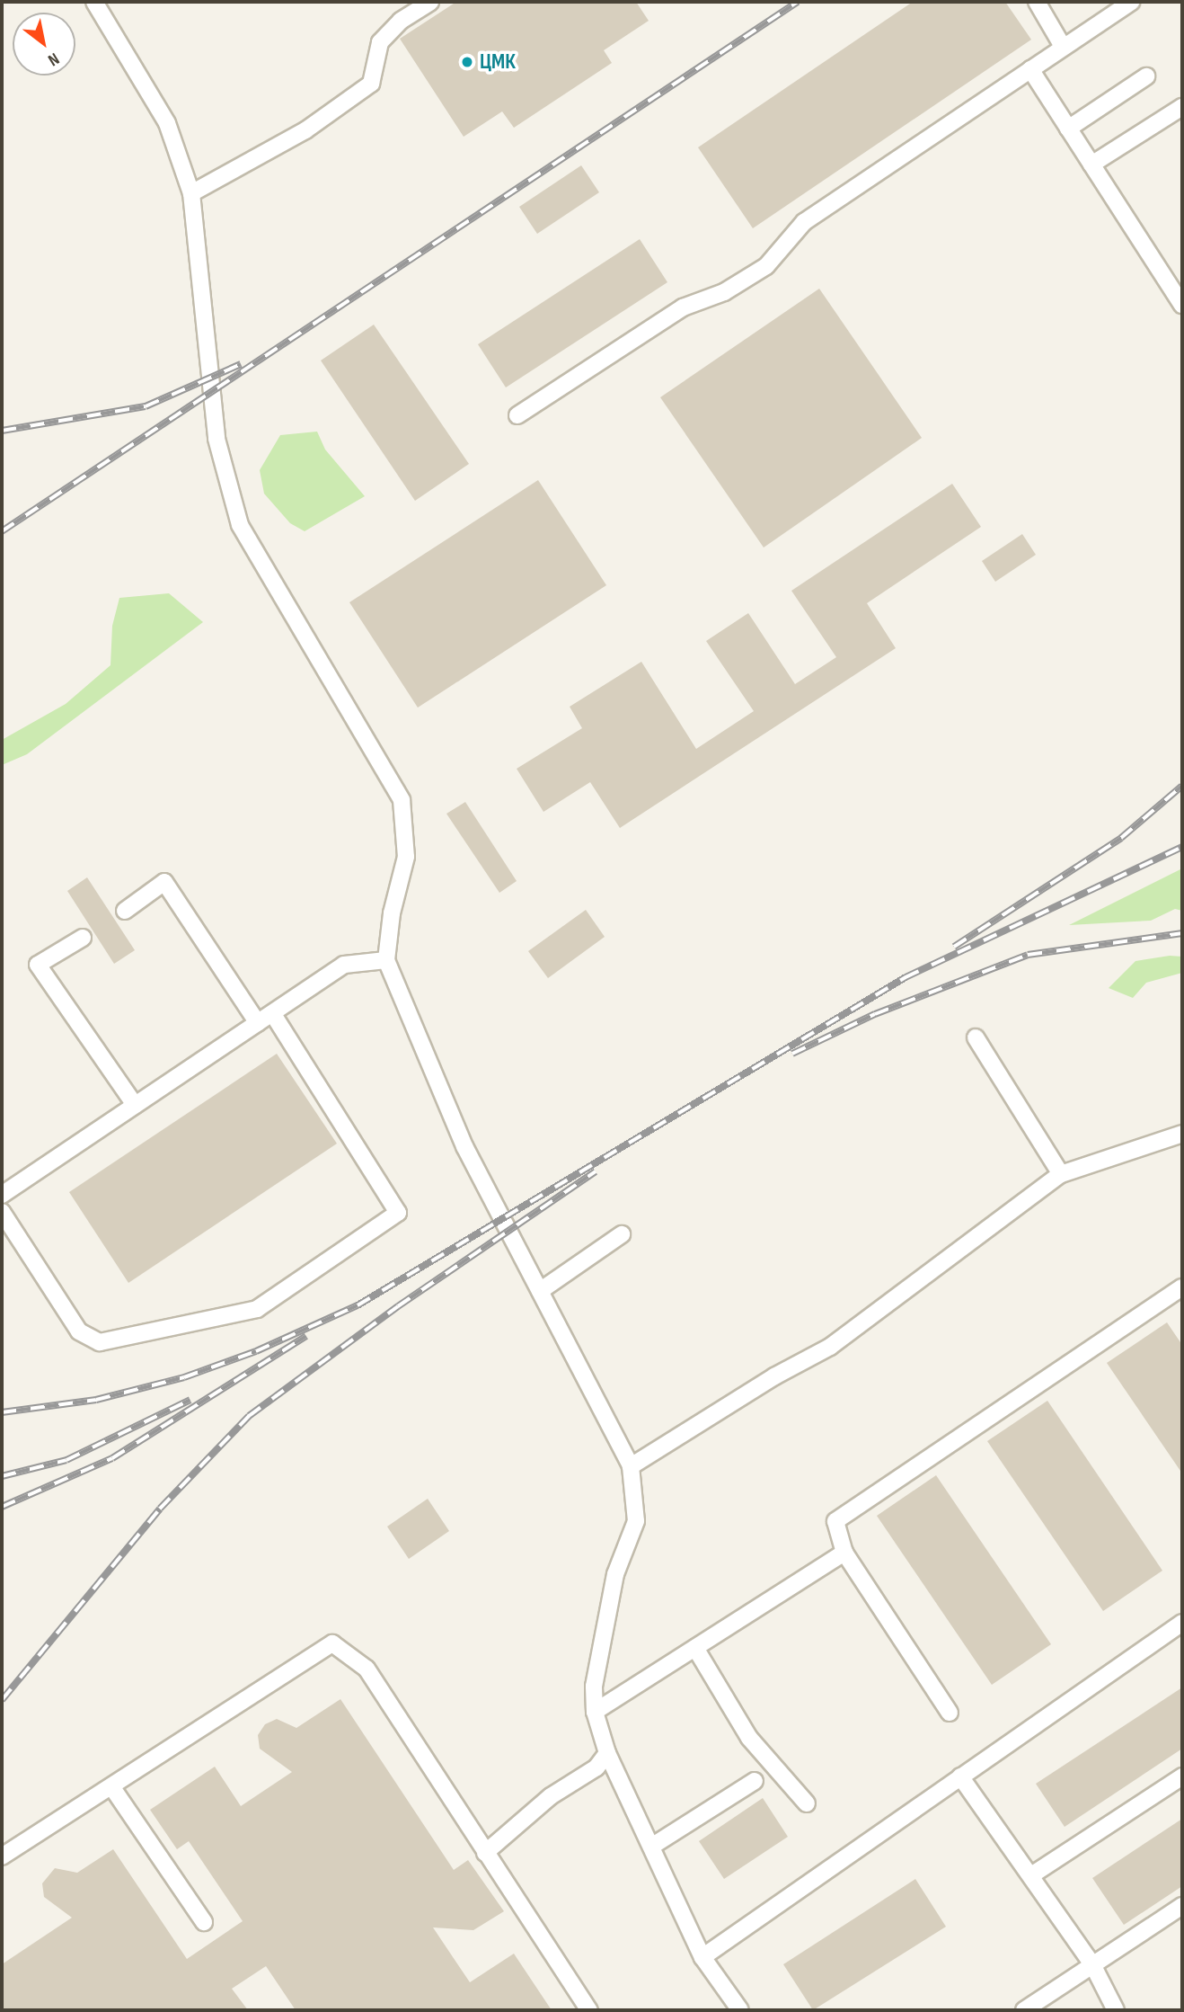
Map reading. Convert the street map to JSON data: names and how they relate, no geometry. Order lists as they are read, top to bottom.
{
  "places": ["ЦМК"],
  "north": "bottom right"
}
